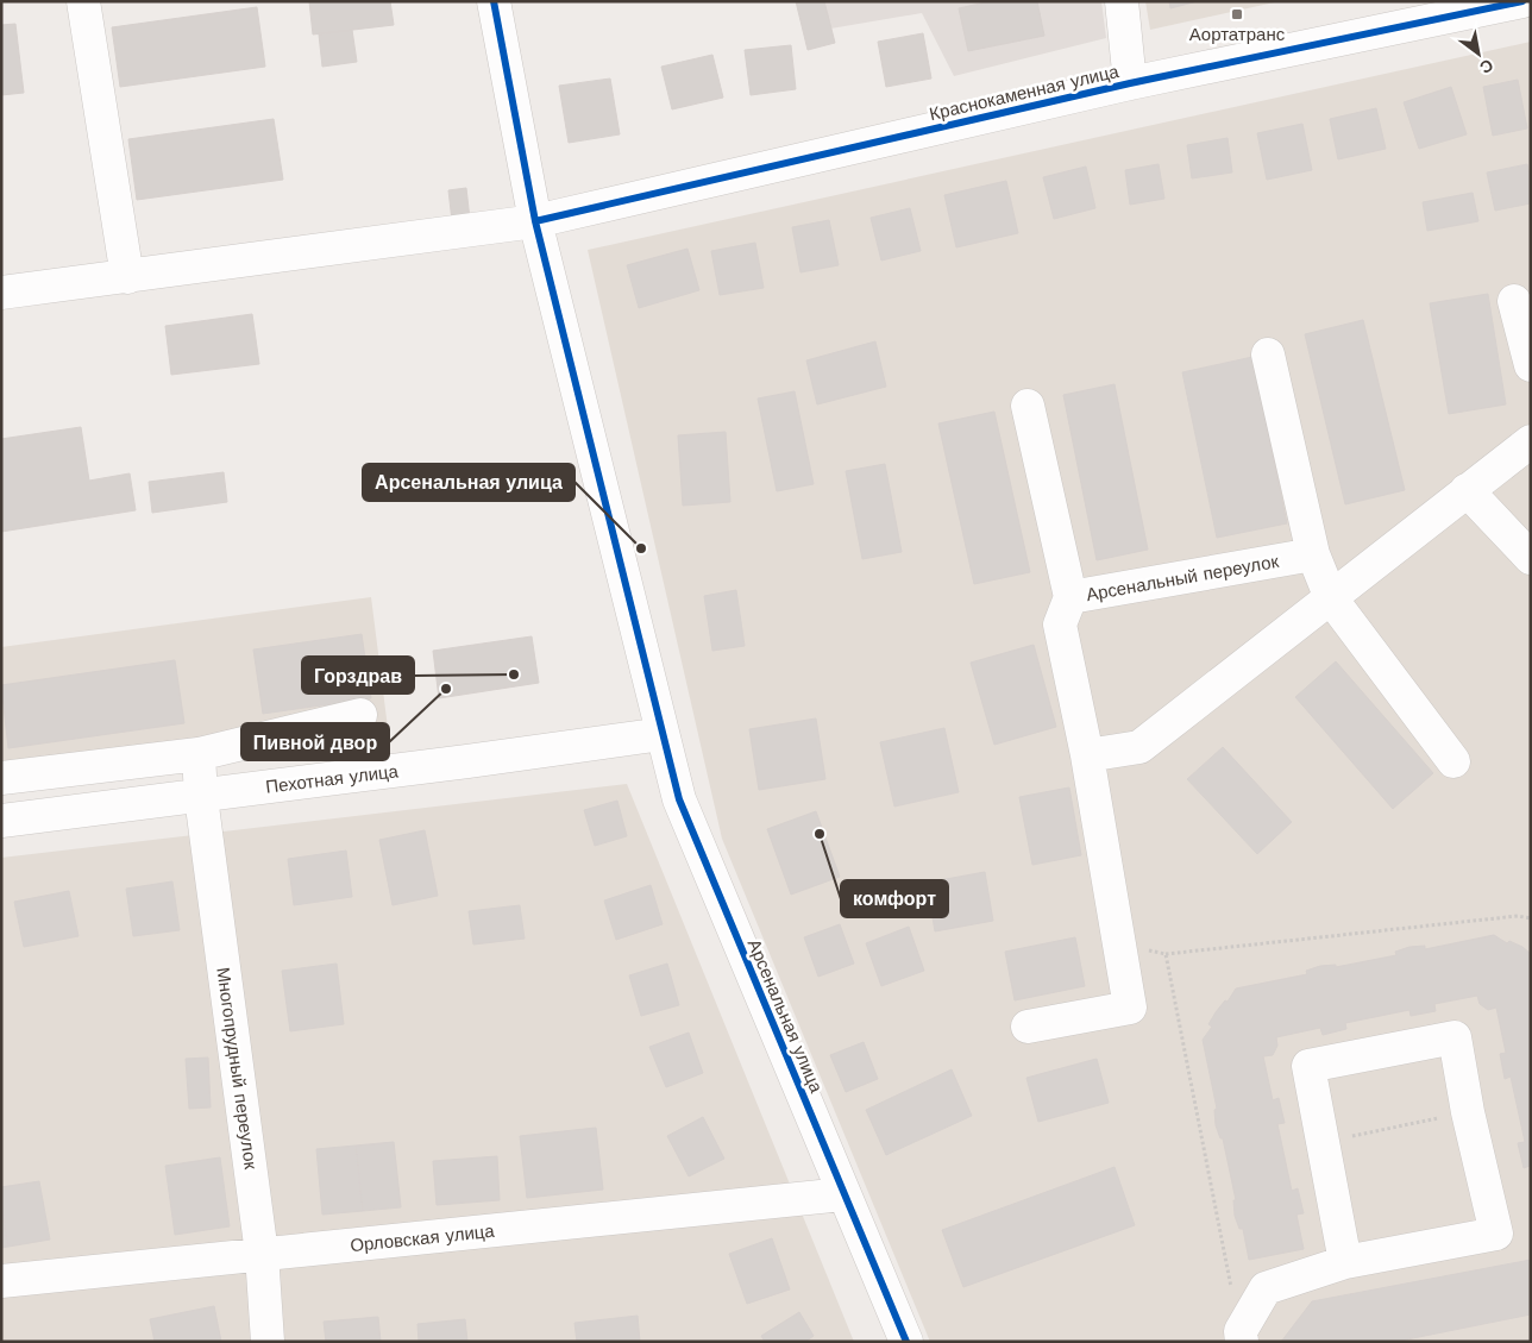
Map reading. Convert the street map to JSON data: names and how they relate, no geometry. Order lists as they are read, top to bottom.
{
  "streets": {
    "street": [
      "Краснокаменная улица",
      "Арсенальный переулок",
      "Пехотная улица",
      "Арсенальная улица",
      "Многопрудный переулок",
      "Орловская улица"
    ]
  },
  "crossings": [
    ["Краснокаменная улица", "Арсенальная улица"],
    ["Пехотная улица", "Арсенальная улица"],
    ["Пехотная улица", "Многопрудный переулок"],
    ["Арсенальная улица", "Орловская улица"],
    ["Многопрудный переулок", "Орловская улица"]
  ],
  "places": {
    "transit": ["Аортатранс"],
    "other": [
      "Арсенальная улица",
      "Горздрав",
      "Пивной двор",
      "комфорт"
    ]
  },
  "north": "bottom right"
}
